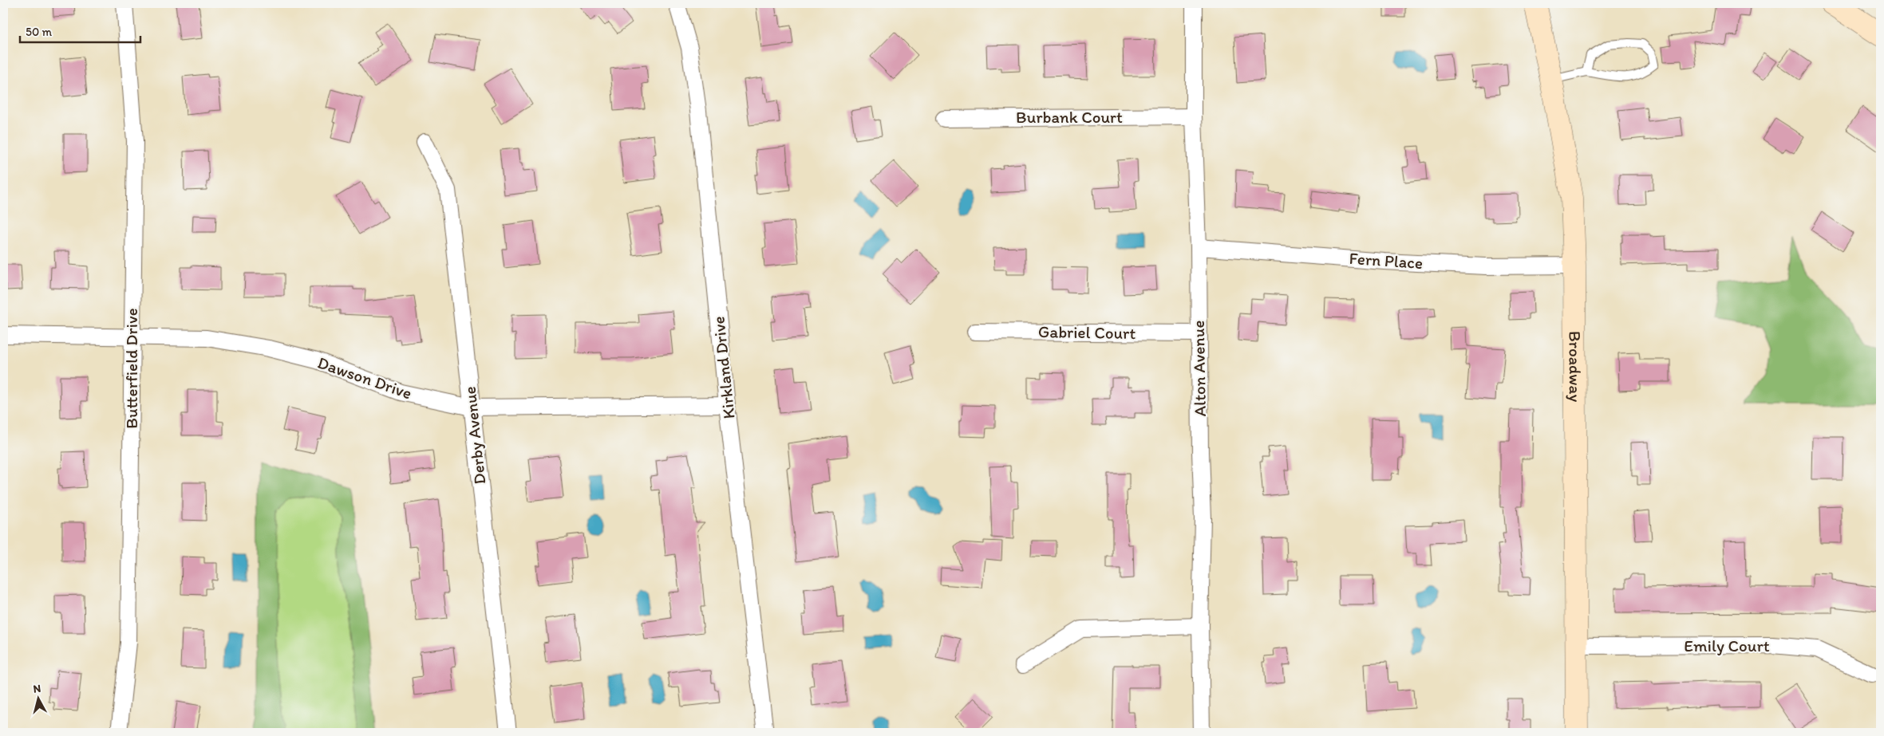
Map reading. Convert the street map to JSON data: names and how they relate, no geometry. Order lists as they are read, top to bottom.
{
  "streets": {
    "main road": ["Broadway"],
    "street": [
      "Burbank Court",
      "Fern Place",
      "Gabriel Court",
      "Kirkland Drive",
      "Butterfield Drive",
      "Alton Avenue",
      "Dawson Drive",
      "Derby Avenue",
      "Emily Court"
    ]
  },
  "crossings": [
    ["Burbank Court", "Alton Avenue"],
    ["Fern Place", "Broadway"],
    ["Fern Place", "Alton Avenue"],
    ["Gabriel Court", "Alton Avenue"],
    ["Broadway", "Emily Court"],
    ["Kirkland Drive", "Dawson Drive"],
    ["Butterfield Drive", "Dawson Drive"],
    ["Dawson Drive", "Derby Avenue"]
  ],
  "scale_bar": "50 m",
  "north": "top"
}
